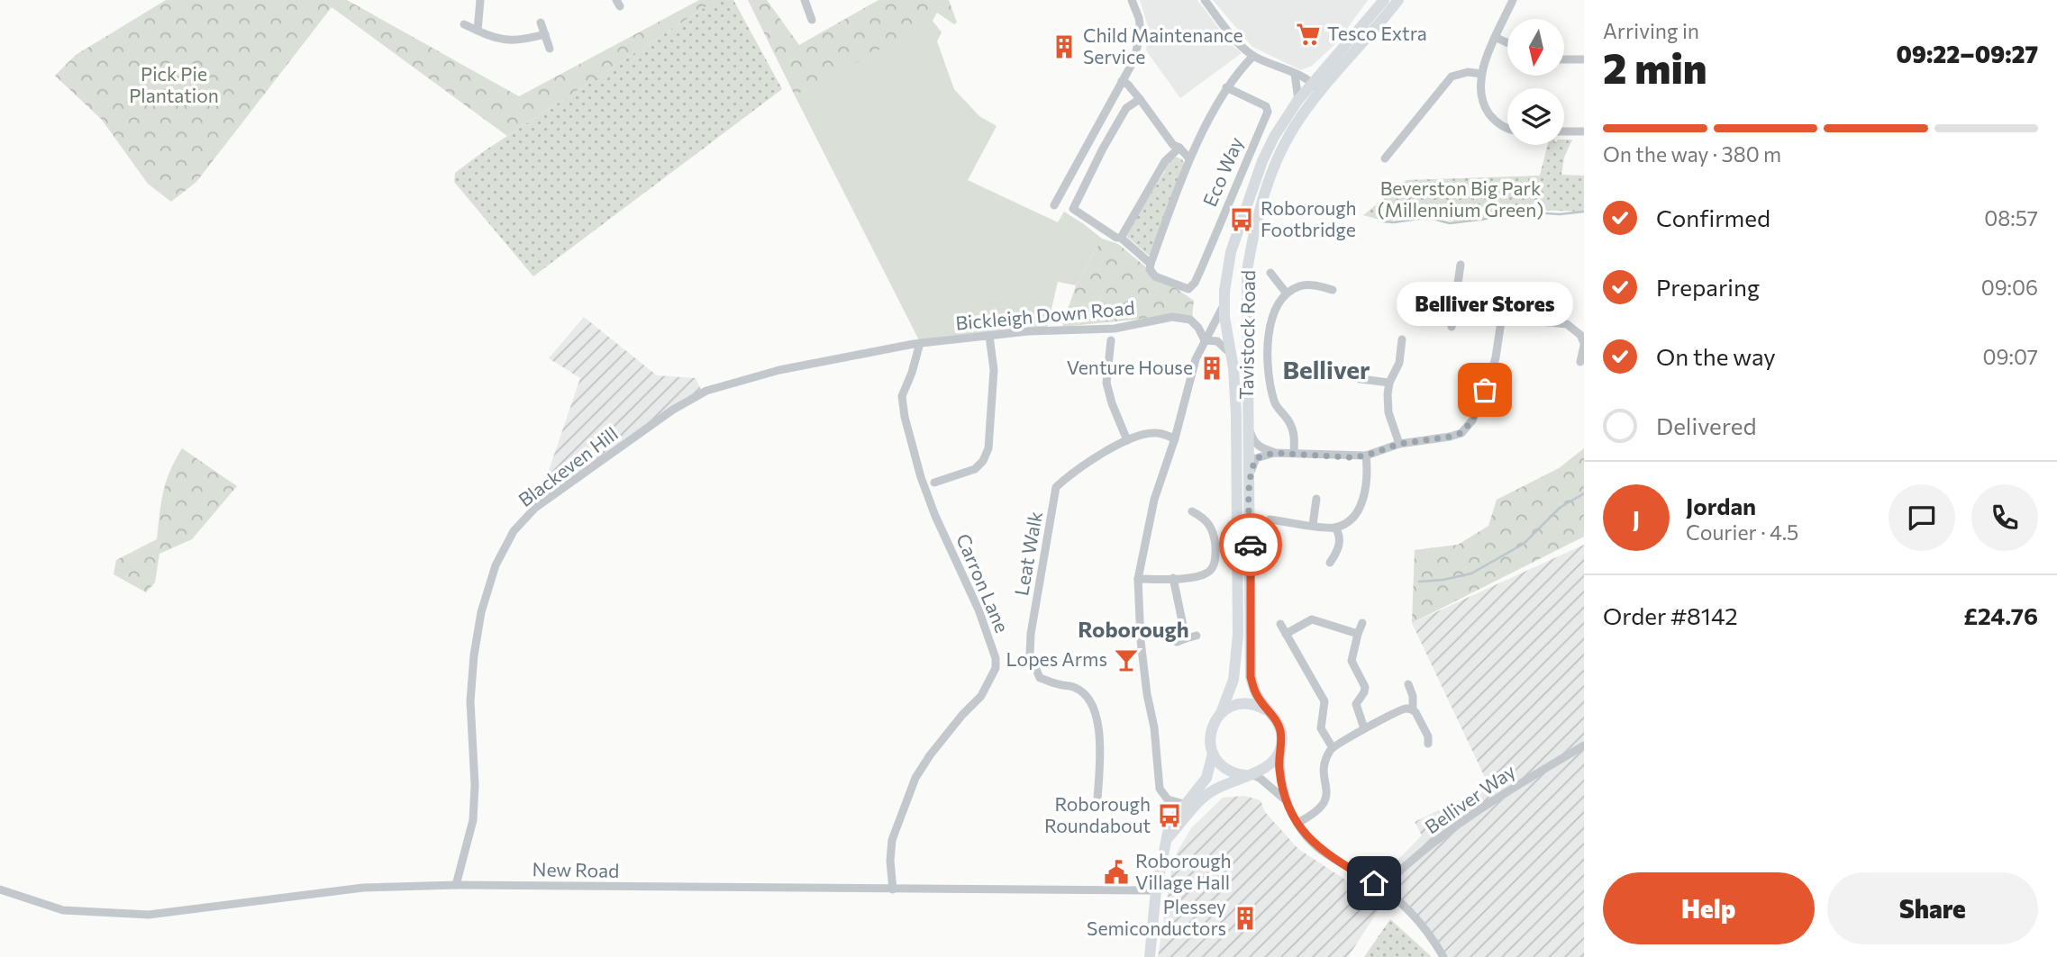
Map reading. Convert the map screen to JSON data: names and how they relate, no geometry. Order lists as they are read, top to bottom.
{
  "streets": {
    "highway": ["Tavistock Road"],
    "street": [
      "Eco Way",
      "Bickleigh Down Road",
      "Blackeven Hill",
      "Leat Walk",
      "Carron Lane",
      "Belliver Way",
      "New Road"
    ]
  },
  "crossings": [
    ["Bickleigh Down Road", "Tavistock Road"],
    ["Bickleigh Down Road", "Blackeven Hill"],
    ["Bickleigh Down Road", "Carron Lane"],
    ["Tavistock Road", "Leat Walk"],
    ["Tavistock Road", "New Road"],
    ["Blackeven Hill", "Carron Lane"],
    ["Blackeven Hill", "New Road"],
    ["Carron Lane", "New Road"]
  ],
  "districts": ["Belliver", "Roborough"],
  "parks": ["Pick Pie Plantation", "Beverston Big Park (Millennium Green)"],
  "places": {
    "supermarket": ["Tesco Extra"],
    "building": ["Child Maintenance Service", "Venture House", "Plessey Semiconductors"],
    "bus stop": ["Roborough Footbridge", "Roborough Roundabout"],
    "other": ["Belliver Stores"],
    "bar": ["Lopes Arms"],
    "public building": ["Roborough Village Hall"]
  },
  "north": "bottom",
  "page": {
    "heading": ["2 min", "Arriving in", "09:22–09:27"],
    "panel": [
      "Jordan",
      "Courier · 4.5",
      "Order #8142",
      "£24.76"
    ],
    "bar": "On the way · 380 m",
    "list": [
      ["Confirmed", "08:57"],
      ["Preparing", "09:06"],
      ["On the way", "09:07"],
      "Delivered"
    ],
    "bubble": "Belliver Stores",
    "round": "J",
    "buttons": ["Help", "Share"]
  }
}
